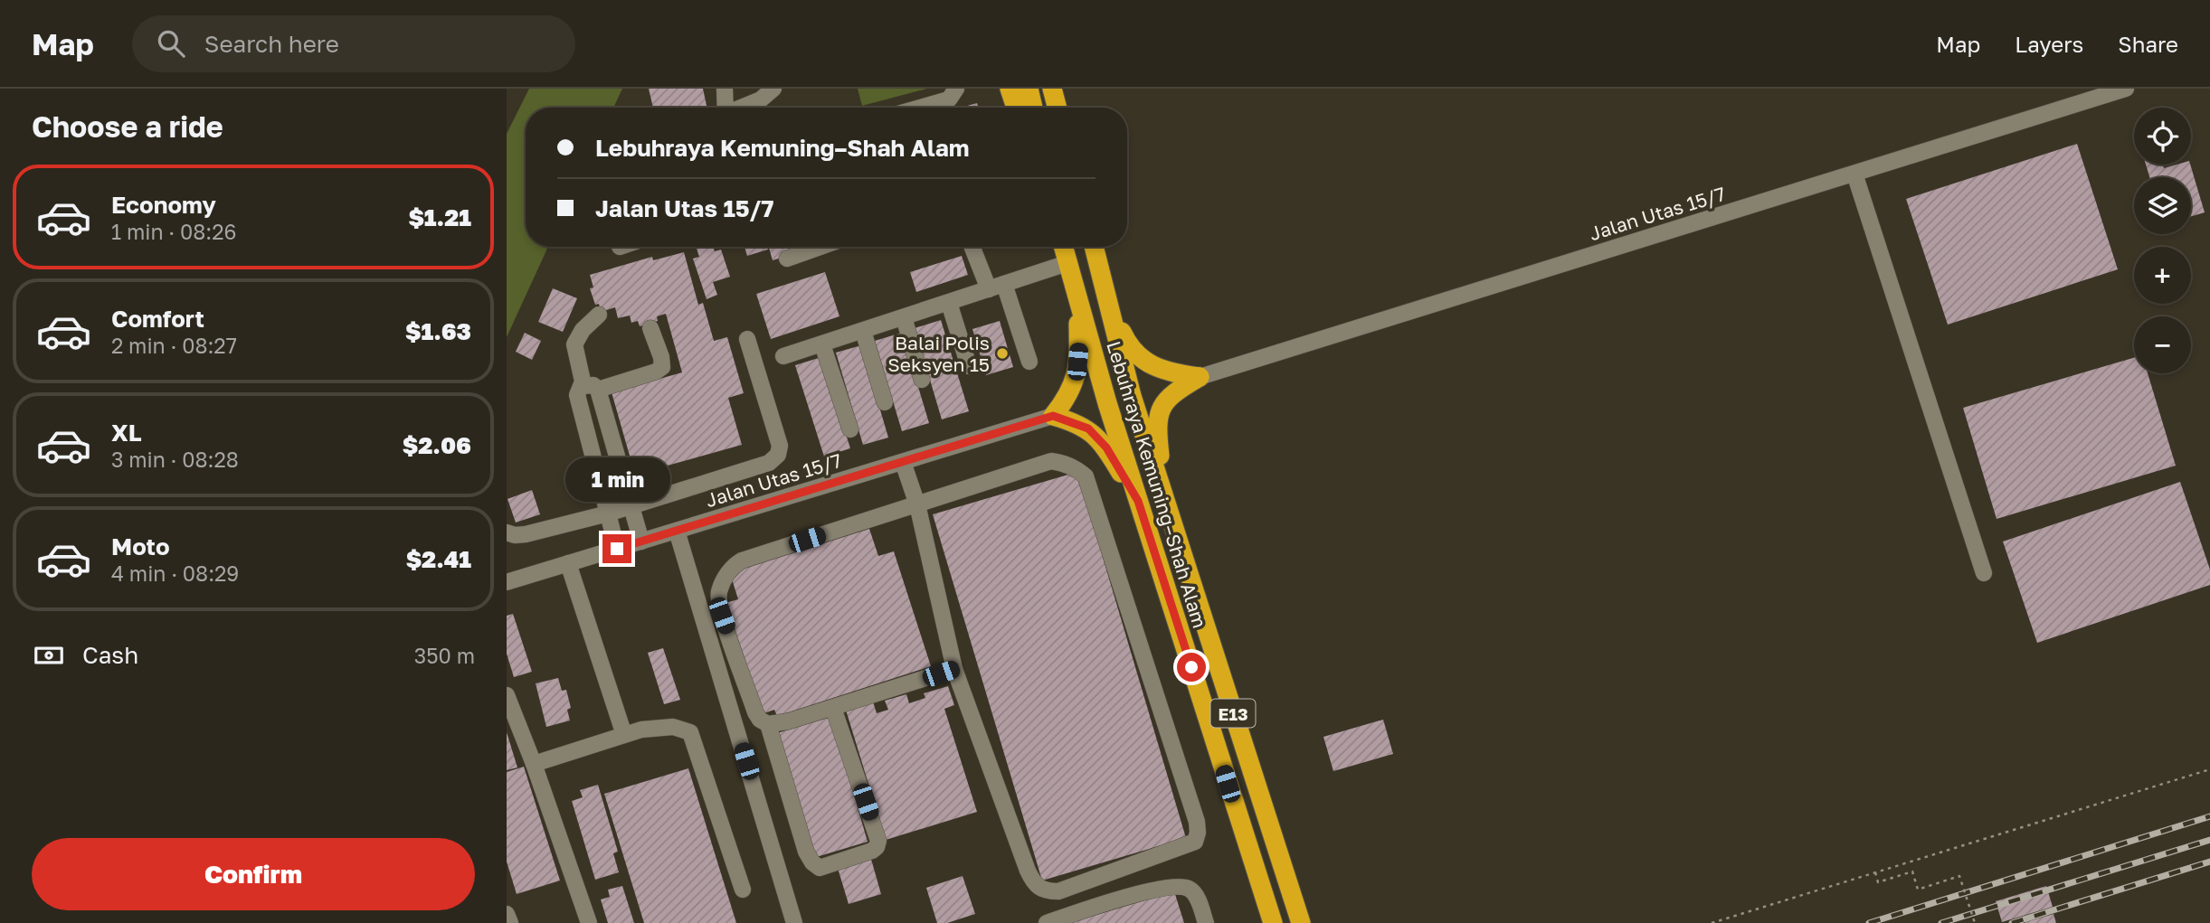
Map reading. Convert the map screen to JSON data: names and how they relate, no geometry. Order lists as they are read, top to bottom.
{
  "streets": {
    "highway": ["Lebuhraya Kemuning–Shah Alam", "E13"],
    "street": ["Jalan Utas 15/7"]
  },
  "places": ["Balai Polis Seksyen 15"],
  "page": {
    "header": "Map",
    "search": "Search here",
    "nav": ["Map", "Layers", "Share"],
    "heading": "Choose a ride",
    "map_buttons": ["+", "−"],
    "banner": ["Lebuhraya Kemuning–Shah Alam", "Jalan Utas 15/7"],
    "list": [
      {
        "name": "Economy",
        "note": "1 min · 08:26",
        "value": "$1.21"
      },
      {
        "name": "Comfort",
        "note": "2 min · 08:27",
        "value": "$1.63"
      },
      {
        "name": "XL",
        "note": "3 min · 08:28",
        "value": "$2.06"
      },
      {
        "name": "Moto",
        "note": "4 min · 08:29",
        "value": "$2.41"
      }
    ],
    "bubble": "1 min",
    "pay": ["Cash", "350 m"],
    "buttons": "Confirm"
  }
}
